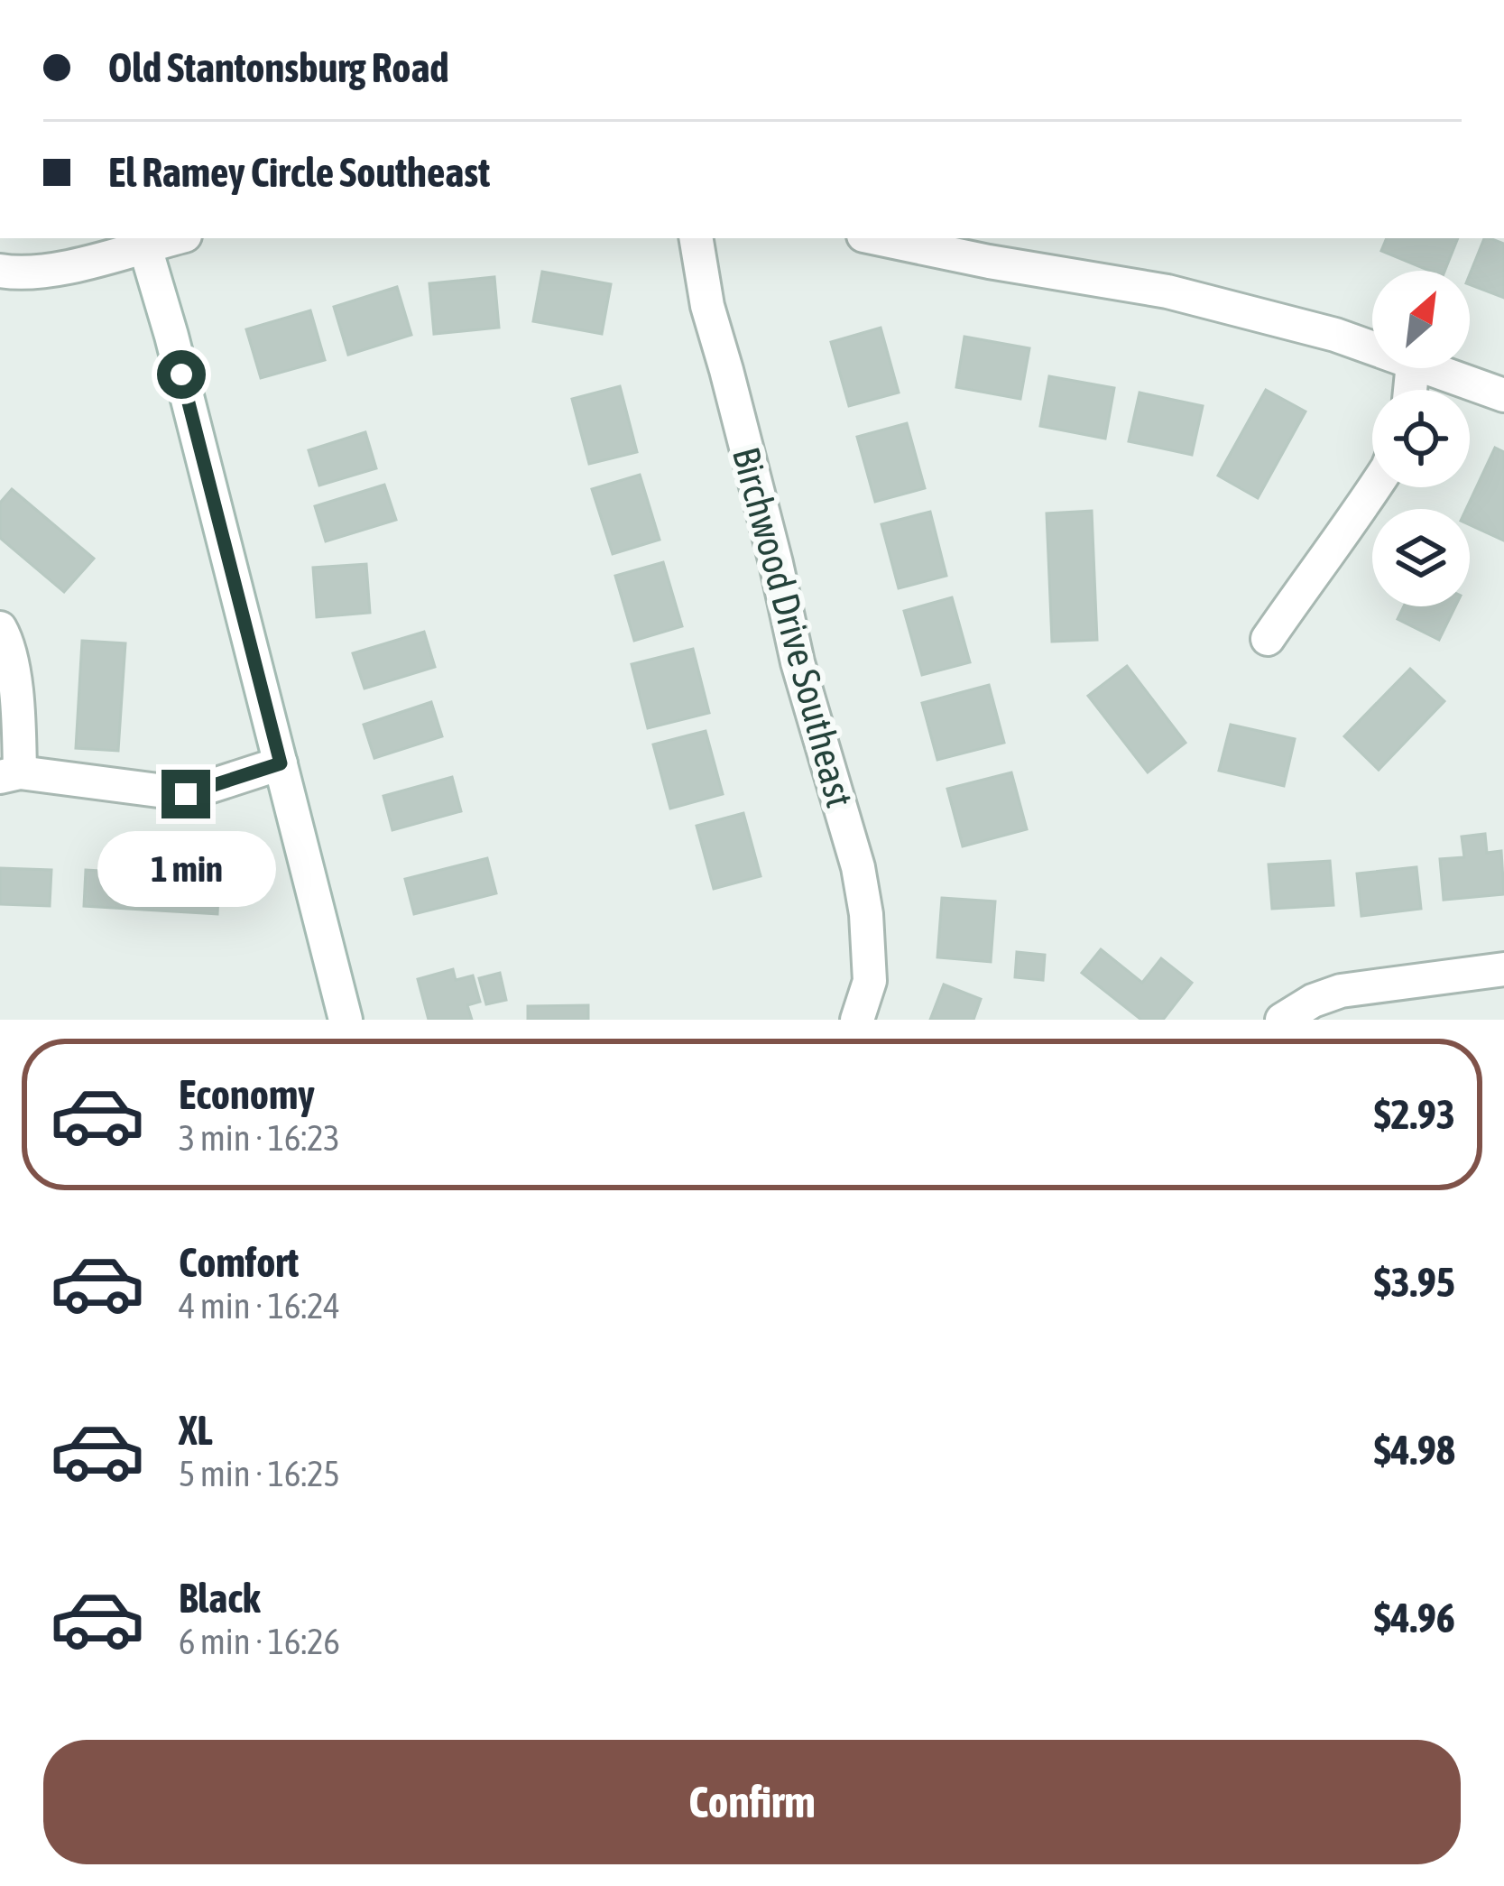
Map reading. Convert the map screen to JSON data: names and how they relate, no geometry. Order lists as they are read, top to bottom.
{
  "streets": {
    "street": ["Birchwood Drive Southeast"]
  },
  "north": "top right",
  "page": {
    "banner": ["Old Stantonsburg Road", "El Ramey Circle Southeast"],
    "bubble": "1 min",
    "list": [
      {
        "name": "Economy",
        "note": "3 min · 16:23",
        "value": "$2.93"
      },
      {
        "name": "Comfort",
        "note": "4 min · 16:24",
        "value": "$3.95"
      },
      {
        "name": "XL",
        "note": "5 min · 16:25",
        "value": "$4.98"
      },
      {
        "name": "Black",
        "note": "6 min · 16:26",
        "value": "$4.96"
      }
    ],
    "buttons": "Confirm"
  }
}
